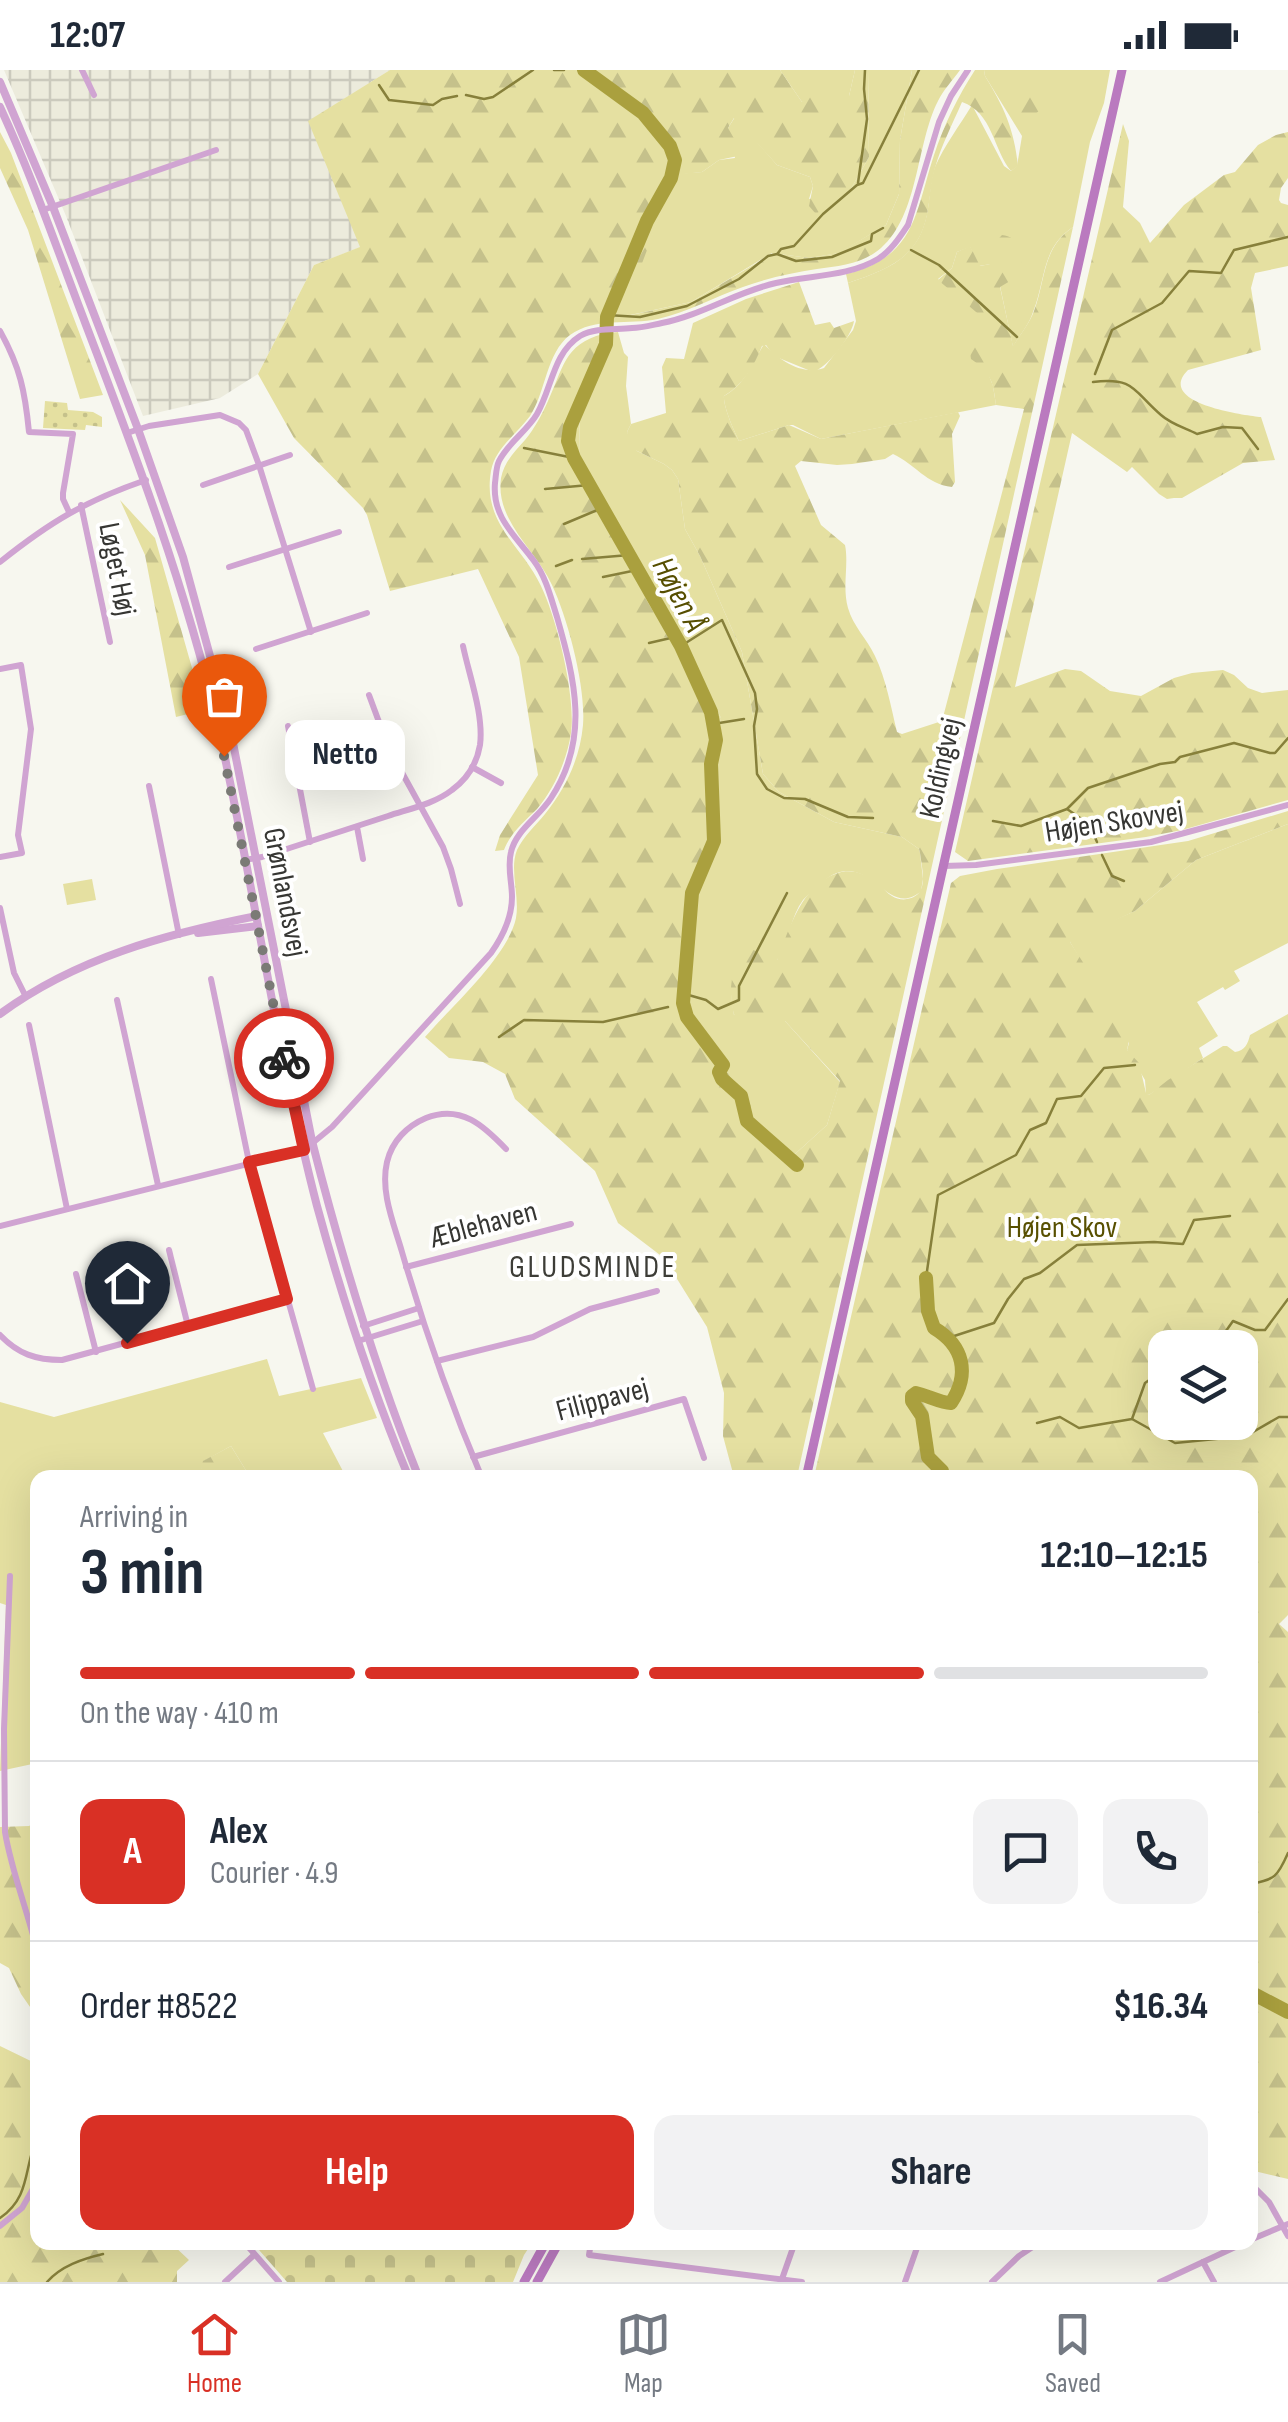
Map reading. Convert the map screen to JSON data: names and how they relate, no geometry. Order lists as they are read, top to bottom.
{
  "streets": {
    "main road": ["Koldingvej"],
    "street": [
      "Løget Høj",
      "Højen Skovvej",
      "Grønlandsvej",
      "Æblehaven",
      "Filippavej"
    ]
  },
  "crossings": [
    ["Løget Høj", "Grønlandsvej"],
    ["Koldingvej", "Højen Skovvej"]
  ],
  "districts": ["GLUDSMINDE"],
  "water": ["Højen Å"],
  "parks": ["Højen Skov"],
  "places": ["Netto"],
  "page": {
    "status": "12:07",
    "bubble": "Netto",
    "heading": ["3 min", "Arriving in", "12:10–12:15"],
    "panel": [
      "Alex",
      "Courier · 4.9",
      "Order #8522",
      "$16.34"
    ],
    "bar": "On the way · 410 m",
    "round": "A",
    "buttons": ["Help", "Share"],
    "tabs": ["Home", "Map", "Saved"]
  }
}
